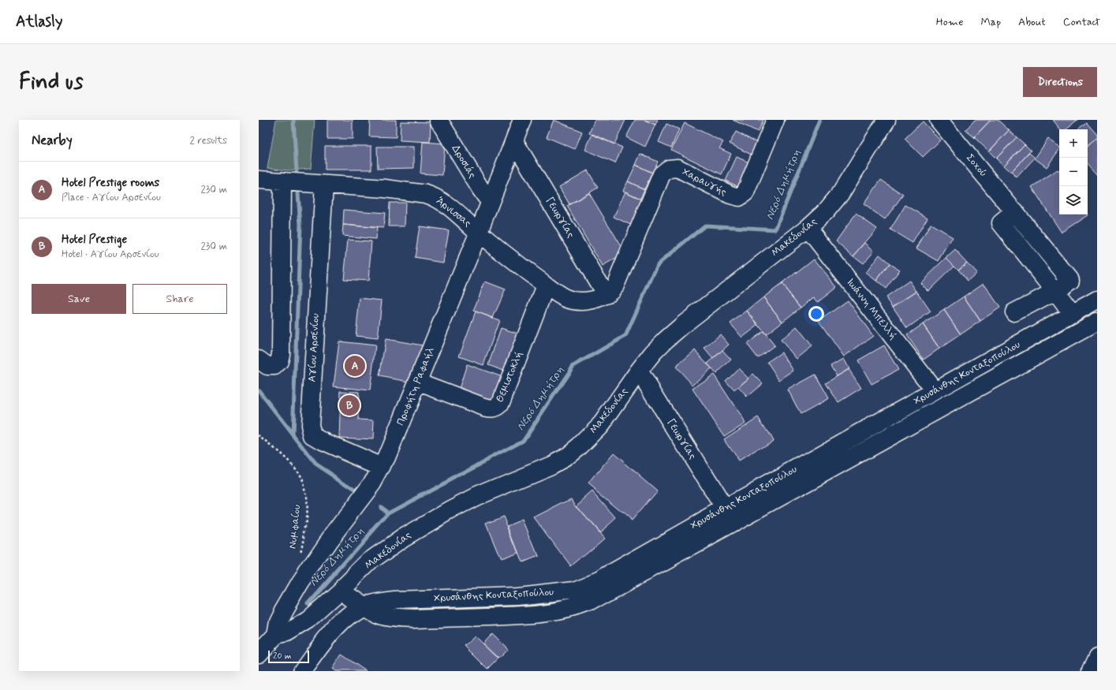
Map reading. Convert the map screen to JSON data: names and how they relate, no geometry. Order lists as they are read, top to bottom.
{
  "streets": {
    "street": [
      "Δροσιάς",
      "Σοχού",
      "Χαραυγής",
      "Άρνισσας",
      "Γεωργίας",
      "Μακεδονίας",
      "Ιωάννη Μπελλή",
      "Αγίου Αρσενίου",
      "Χρυσάνθης Κονταξοπούλου",
      "Θεμιστοκλή",
      "Προφήτη Ραφαήλ"
    ],
    "path": ["Νυμφαίου"]
  },
  "crossings": [
    ["Δροσιάς", "Προφήτη Ραφαήλ"],
    ["Χαραυγής", "Άρνισσας"],
    ["Χαραυγής", "Γεωργίας"],
    ["Άρνισσας", "Γεωργίας"],
    ["Άρνισσας", "Αγίου Αρσενίου"],
    ["Άρνισσας", "Θεμιστοκλή"],
    ["Άρνισσας", "Προφήτη Ραφαήλ"],
    ["Γεωργίας", "Μακεδονίας"],
    ["Γεωργίας", "Χρυσάνθης Κονταξοπούλου"],
    ["Γεωργίας", "Προφήτη Ραφαήλ"],
    ["Μακεδονίας", "Ιωάννη Μπελλή"],
    ["Μακεδονίας", "Χρυσάνθης Κονταξοπούλου"],
    ["Μακεδονίας", "Προφήτη Ραφαήλ"],
    ["Ιωάννη Μπελλή", "Χρυσάνθης Κονταξοπούλου"],
    ["Αγίου Αρσενίου", "Προφήτη Ραφαήλ"],
    ["Θεμιστοκλή", "Προφήτη Ραφαήλ"]
  ],
  "water": ["Νερό Δημήτρη"],
  "scale_bar": "20 m",
  "page": {
    "header": "Atlasly",
    "nav": [
      "Home",
      "Map",
      "About",
      "Contact"
    ],
    "buttons": [
      "Directions",
      ["Save", "Share"]
    ],
    "title": "Find us",
    "heading": ["Nearby", "2 results"],
    "map_buttons": ["+", "−"],
    "list": [
      {
        "mark": "A",
        "name": "Hotel Prestige rooms",
        "note": "Place · Αγίου Αρσενίου",
        "value": "230 m"
      },
      {
        "mark": "B",
        "name": "Hotel Prestige",
        "note": "Hotel · Αγίου Αρσενίου",
        "value": "230 m"
      }
    ],
    "pins": ["A", "B"],
    "scale": "20 m"
  }
}
